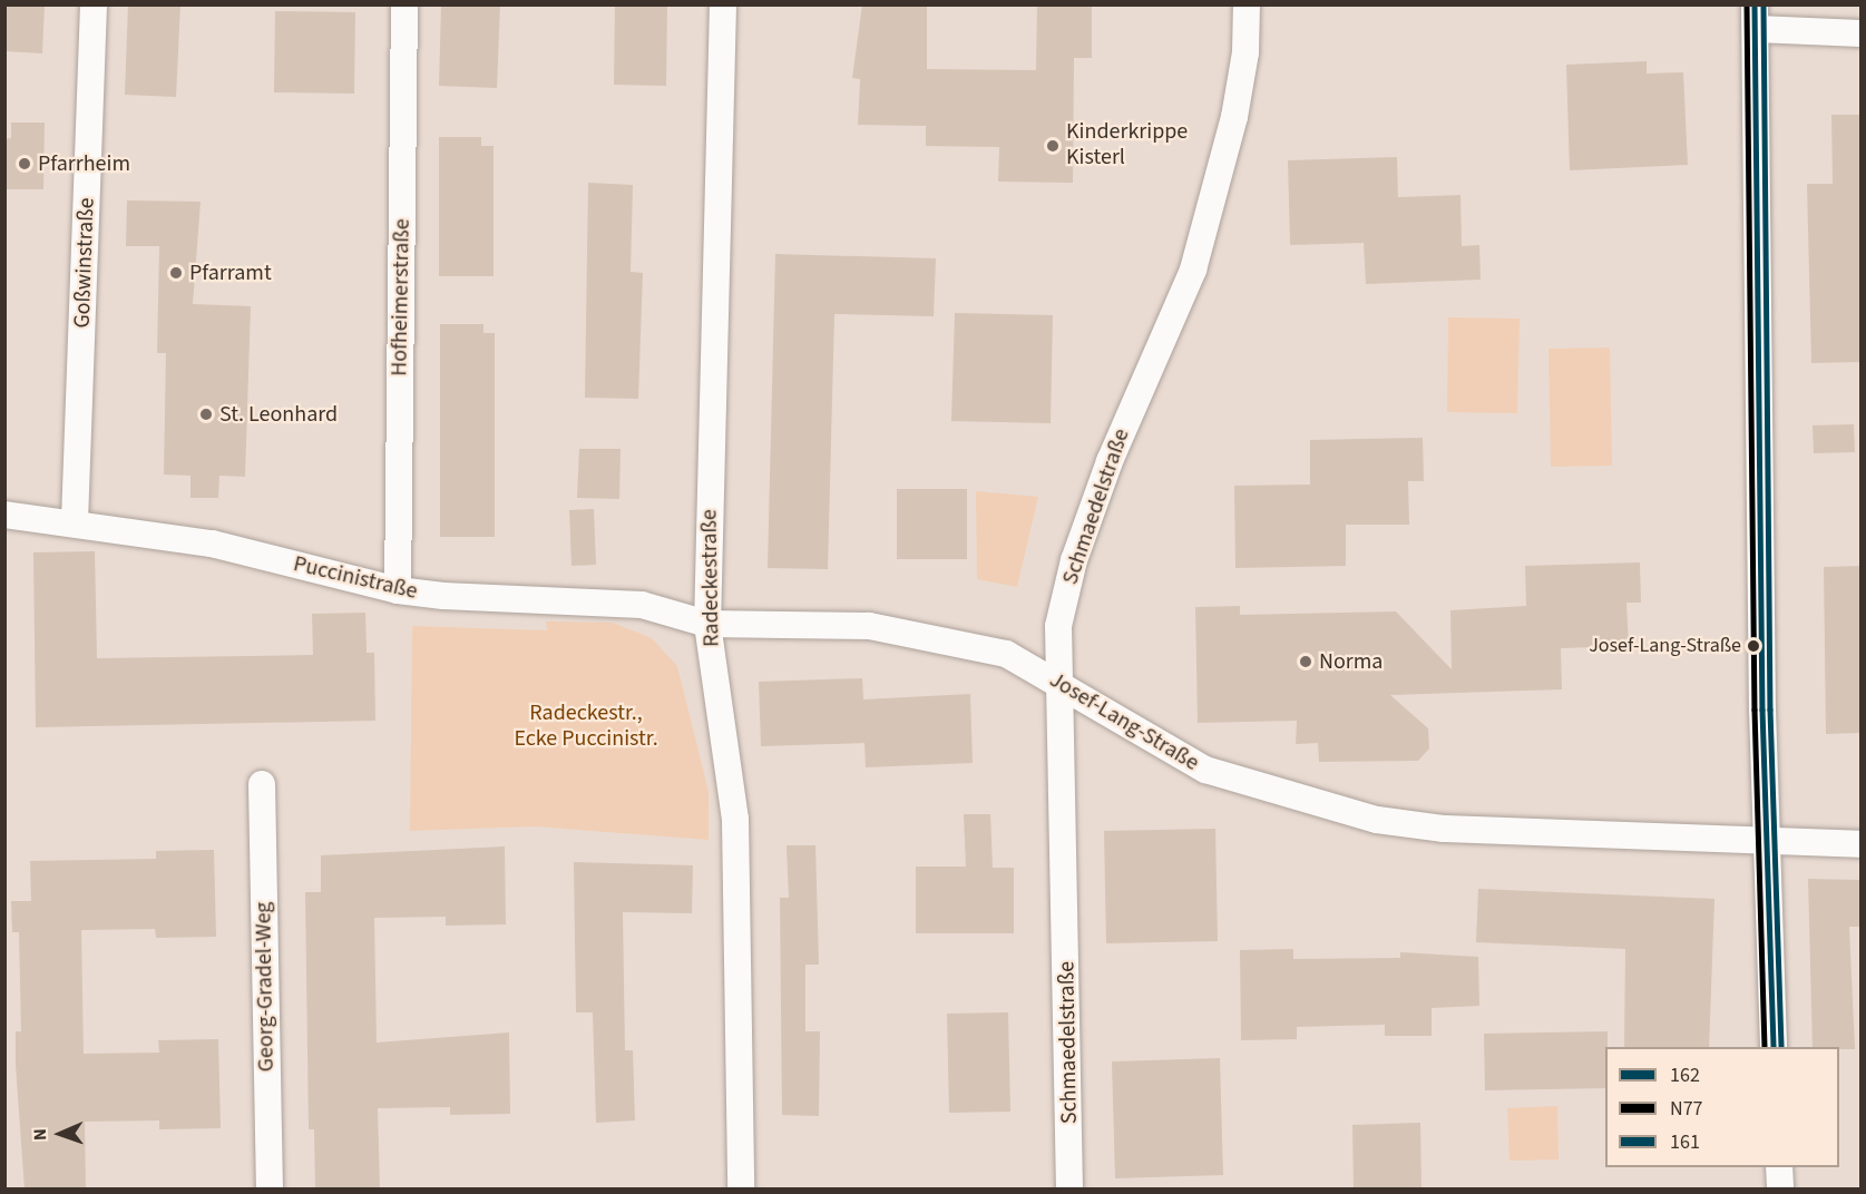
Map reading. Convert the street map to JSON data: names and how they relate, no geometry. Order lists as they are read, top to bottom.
{
  "streets": {
    "street": [
      "Goßwinstraße",
      "Hofheimerstraße",
      "Schmaedelstraße",
      "Puccinistraße",
      "Radeckestraße",
      "Josef-Lang-Straße",
      "Georg-Gradel-Weg"
    ]
  },
  "crossings": [
    ["Goßwinstraße", "Puccinistraße"],
    ["Hofheimerstraße", "Puccinistraße"],
    ["Schmaedelstraße", "Josef-Lang-Straße"],
    ["Puccinistraße", "Radeckestraße"],
    ["Puccinistraße", "Josef-Lang-Straße"],
    ["Radeckestraße", "Josef-Lang-Straße"]
  ],
  "parks": ["Radeckestr., Ecke Puccinistr."],
  "places": [
    "Kinderkrippe Kisterl",
    "Pfarrheim",
    "Pfarramt",
    "St. Leonhard",
    "Josef-Lang-Straße",
    "Norma"
  ],
  "lines": ["transit line 162", "transit line N77", "transit line 161"],
  "legend": ["162", "N77", "161"],
  "north": "left"
}
